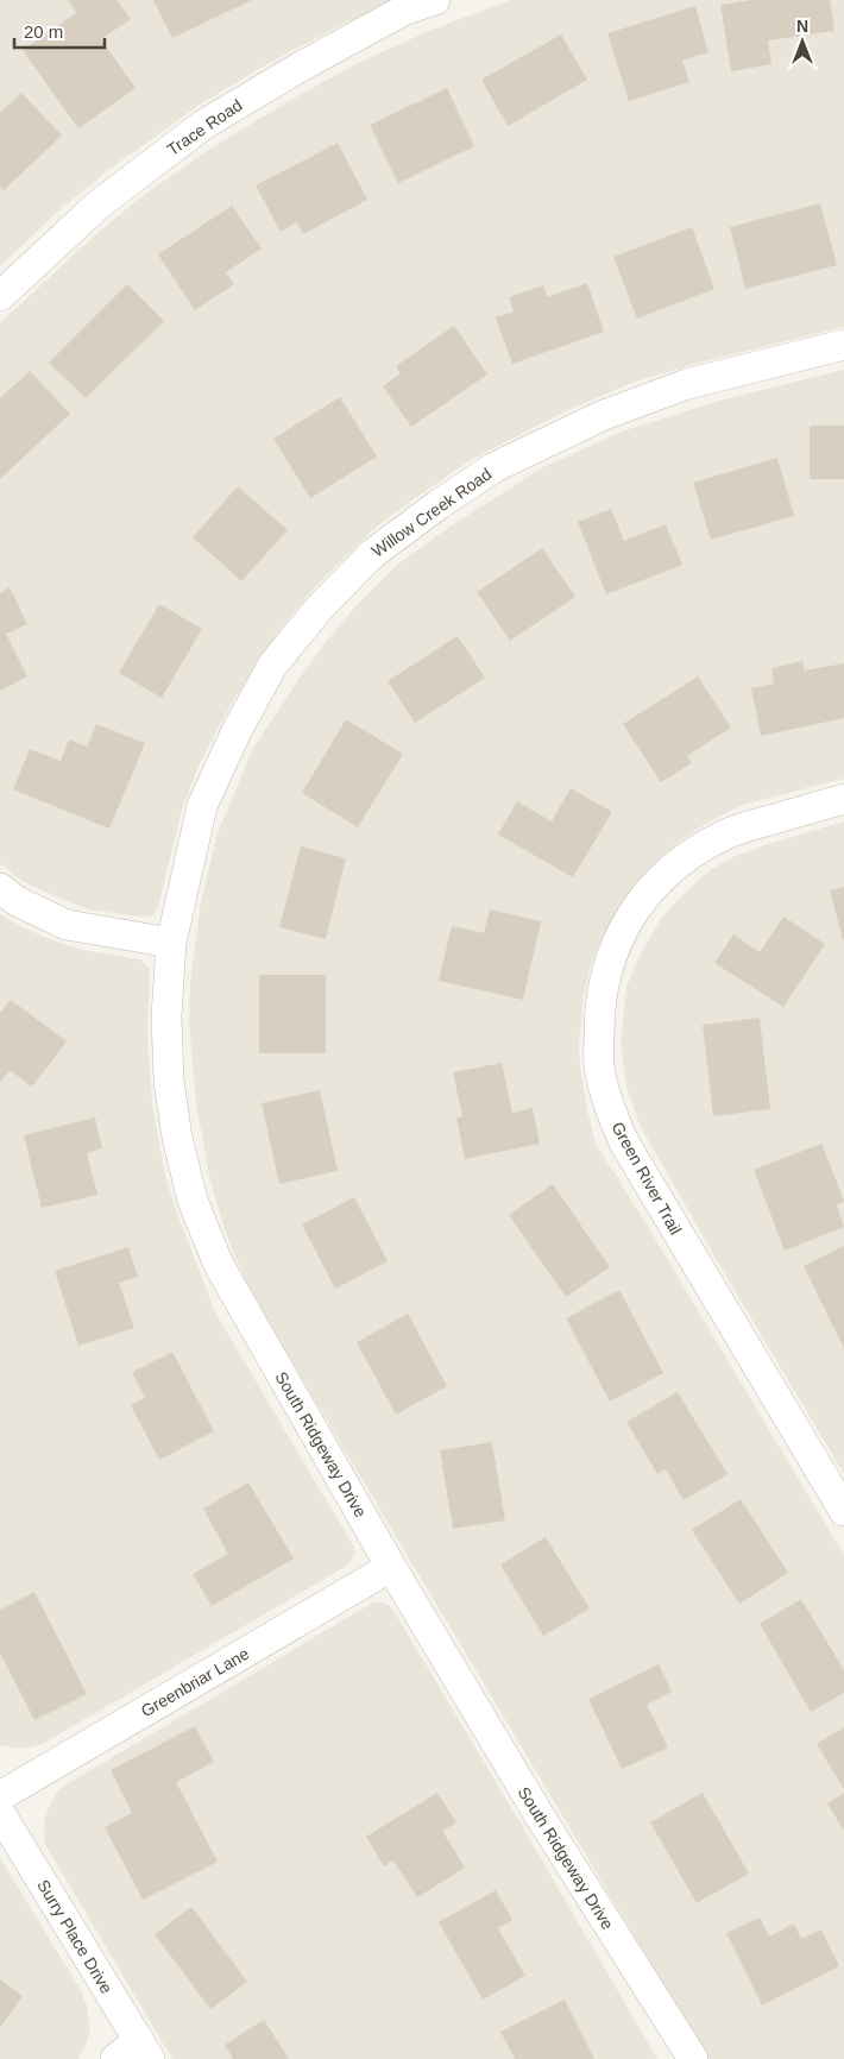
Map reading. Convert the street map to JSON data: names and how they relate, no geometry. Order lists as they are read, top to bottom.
{
  "streets": {
    "street": [
      "Trace Road",
      "Willow Creek Road",
      "Green River Trail",
      "South Ridgeway Drive",
      "Greenbriar Lane",
      "Surry Place Drive"
    ]
  },
  "crossings": [
    ["Willow Creek Road", "South Ridgeway Drive"],
    ["South Ridgeway Drive", "Greenbriar Lane"]
  ],
  "scale_bar": "20 m",
  "north": "top"
}
